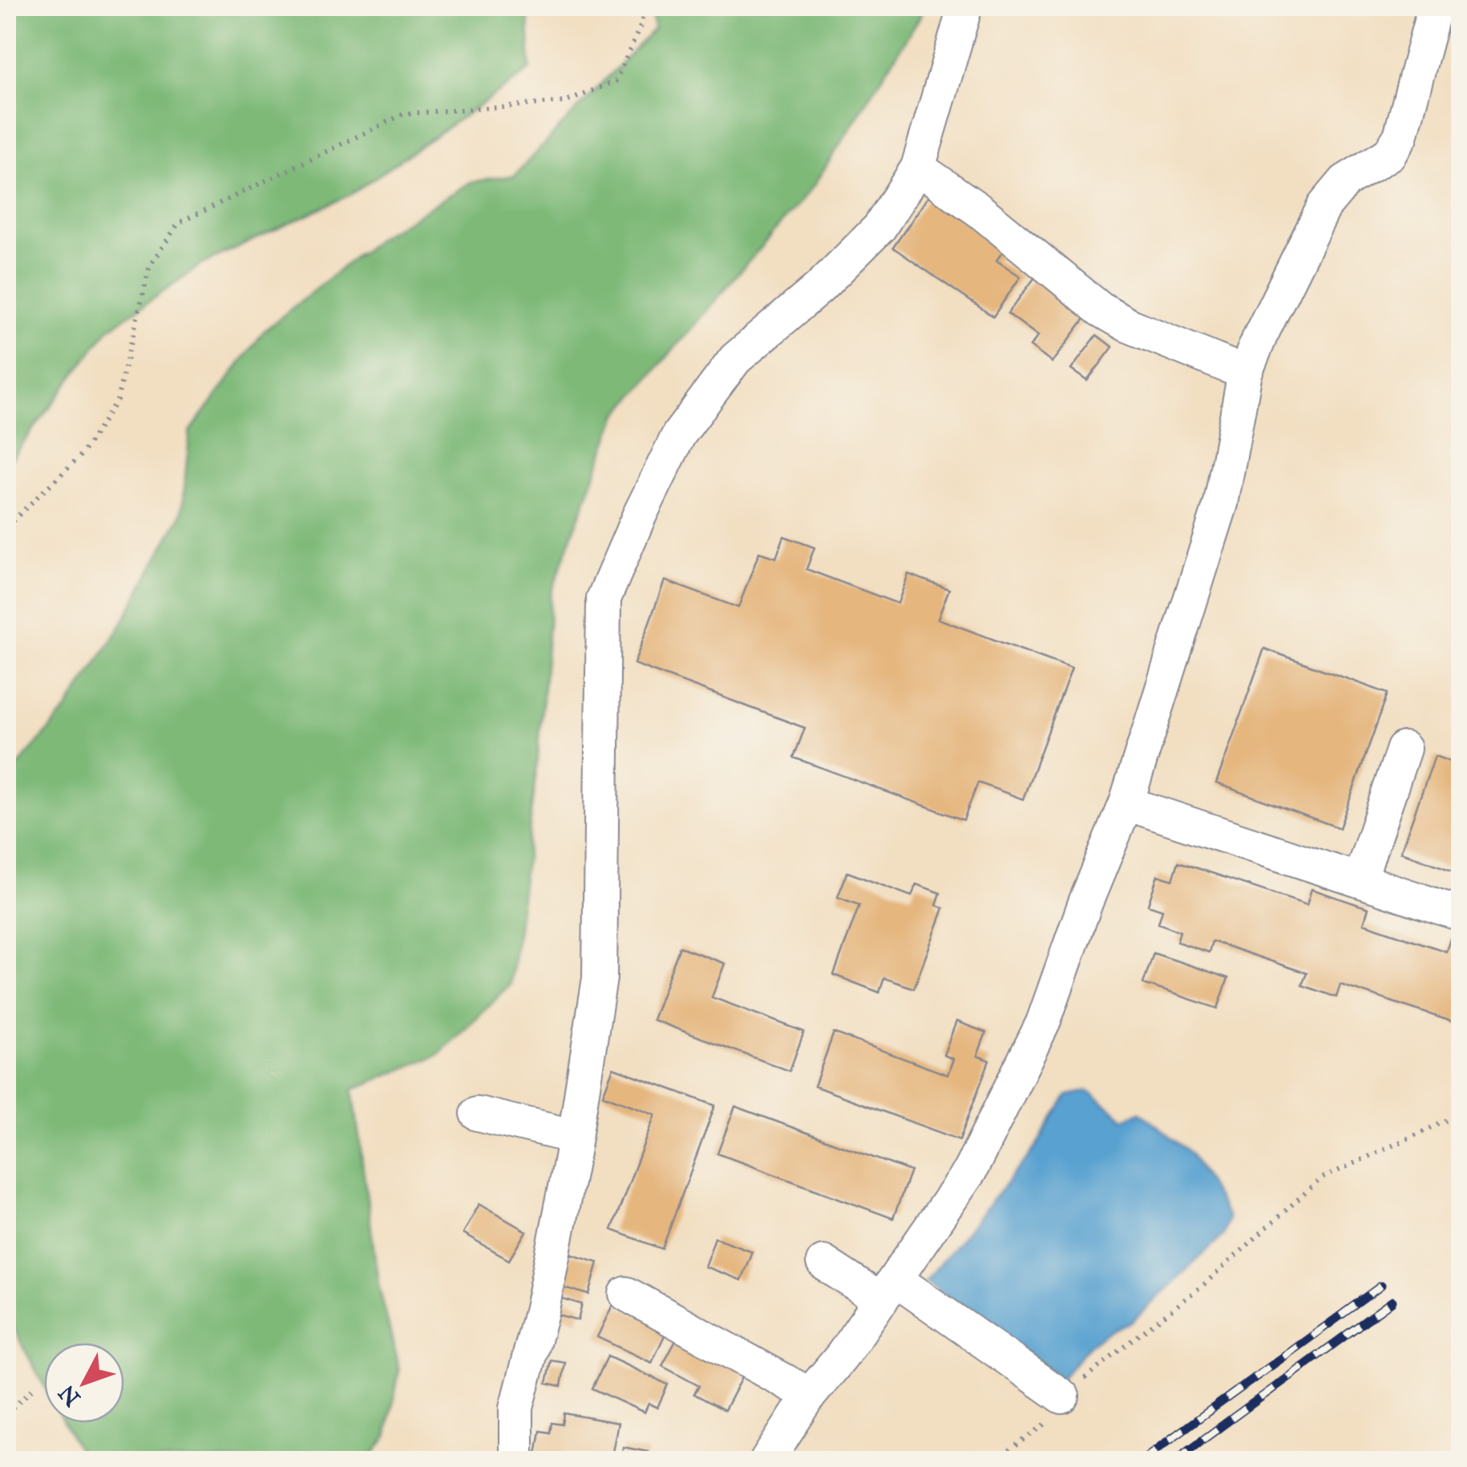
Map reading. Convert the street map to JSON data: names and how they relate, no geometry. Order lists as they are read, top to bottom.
{
  "north": "bottom left"
}
